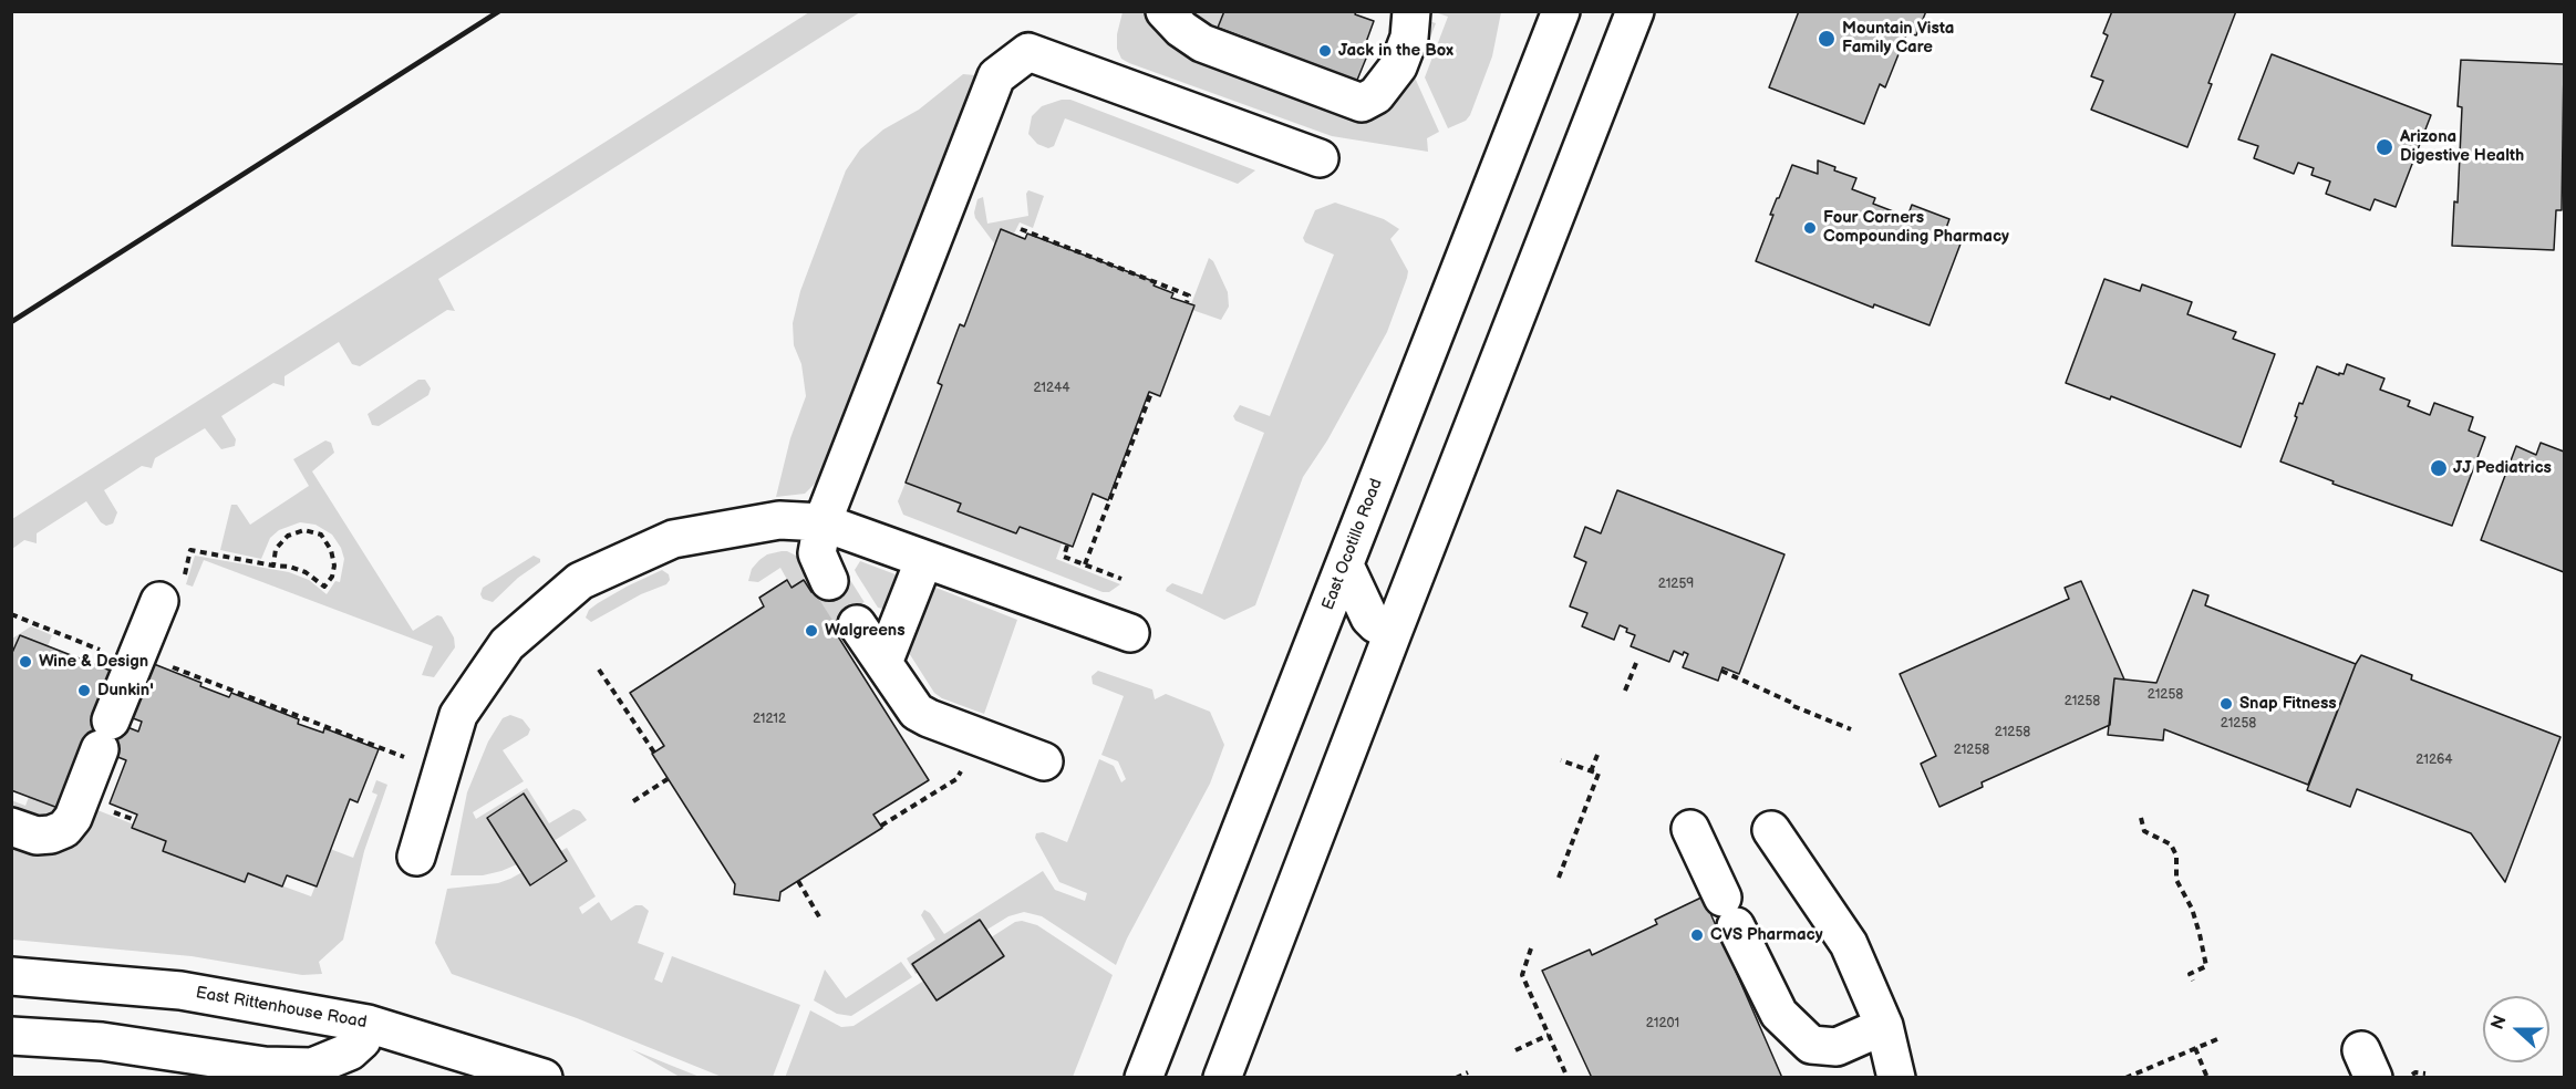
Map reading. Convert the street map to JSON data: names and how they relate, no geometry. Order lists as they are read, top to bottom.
{
  "streets": {
    "main road": ["East Ocotillo Road", "East Rittenhouse Road"]
  },
  "places": [
    "Mountain Vista Family Care",
    "Jack in the Box",
    "Arizona Digestive Health",
    "Four Corners Compounding Pharmacy",
    "JJ Pediatrics",
    "Walgreens",
    "Wine & Design",
    "Dunkin'",
    "Snap Fitness",
    "CVS Pharmacy"
  ],
  "house_numbers": [
    "21244",
    "21259",
    "21258",
    "21258",
    "21212",
    "21258",
    "21258",
    "21258",
    "21264",
    "21201"
  ],
  "north": "left"
}
